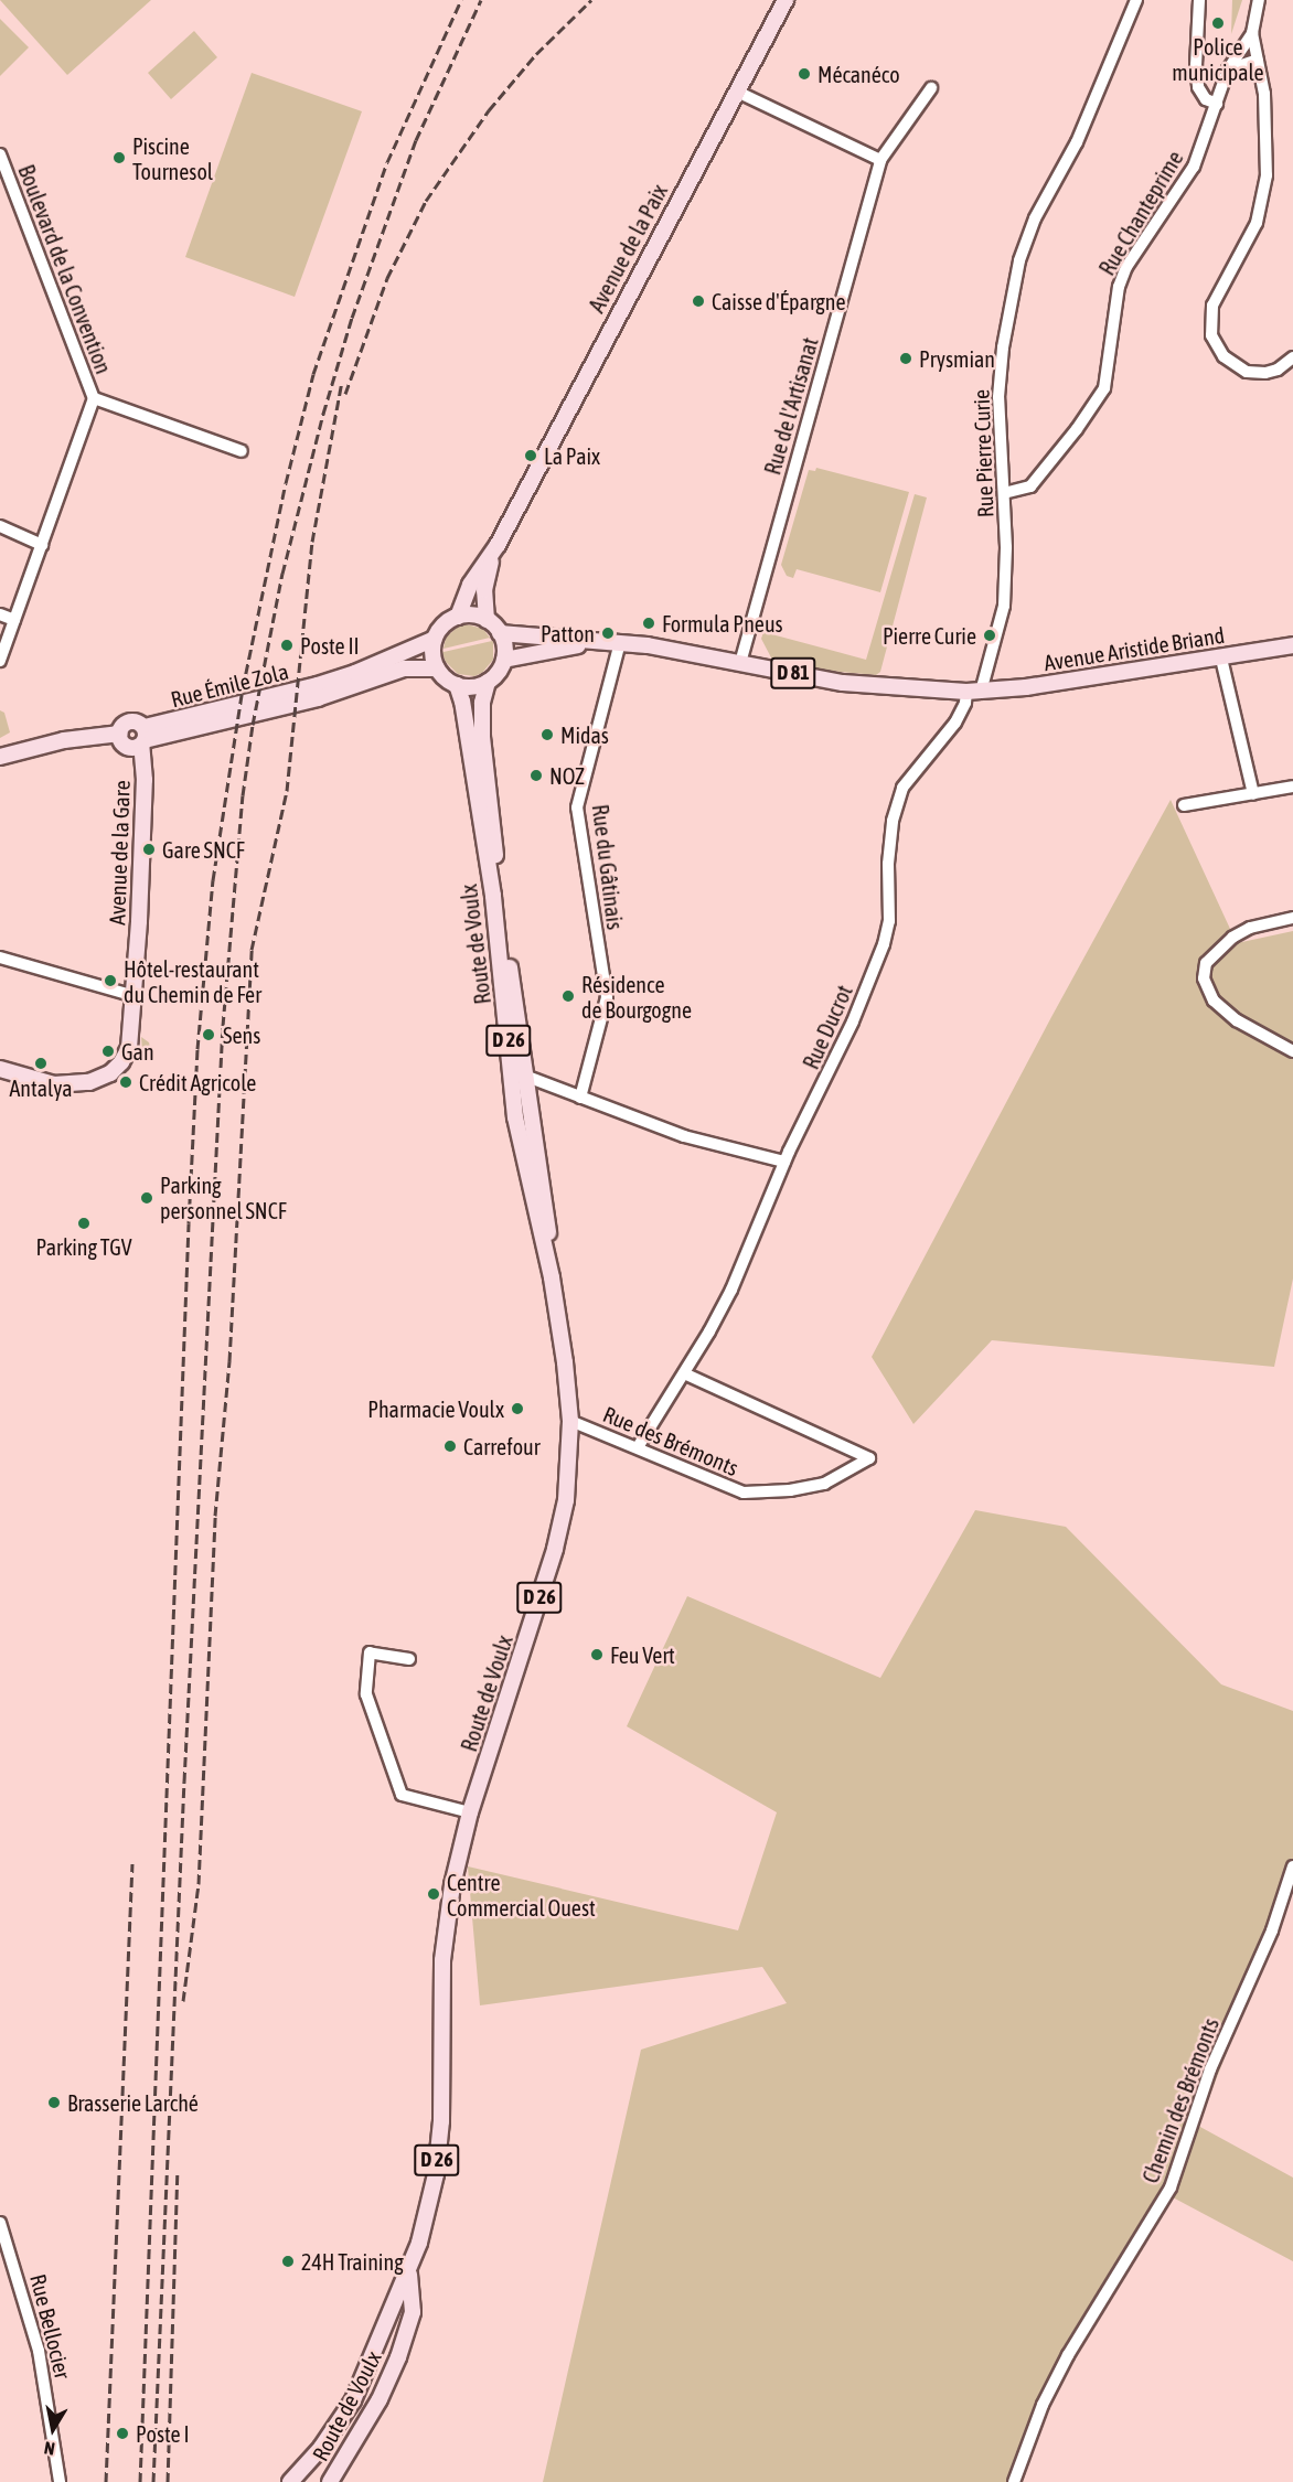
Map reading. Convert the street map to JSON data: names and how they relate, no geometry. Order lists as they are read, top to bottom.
{
  "streets": {
    "main road": [
      "Avenue de la Paix",
      "Avenue Aristide Briand",
      "D 81",
      "Rue Émile Zola",
      "Avenue de la Gare",
      "Route de Voulx",
      "D 26"
    ],
    "street": [
      "Rue Chanteprime",
      "Boulevard de la Convention",
      "Rue de l'Artisanat",
      "Rue Pierre Curie",
      "Rue du Gâtinais",
      "Rue Ducrot",
      "Rue des Brémonts",
      "Chemin des Brémonts",
      "Rue Bellocier"
    ]
  },
  "crossings": [
    ["Rue Chanteprime", "Rue Pierre Curie"],
    ["Rue de l'Artisanat", "D 81"],
    ["Rue Pierre Curie", "Avenue Aristide Briand"],
    ["Rue Pierre Curie", "D 81"],
    ["Rue Pierre Curie", "Rue Ducrot"],
    ["Avenue Aristide Briand", "D 81"],
    ["Avenue Aristide Briand", "Rue Ducrot"],
    ["D 81", "Rue Émile Zola"],
    ["D 81", "Rue du Gâtinais"],
    ["D 81", "Route de Voulx"],
    ["D 81", "Rue Ducrot"],
    ["Rue Émile Zola", "Avenue de la Gare"],
    ["Rue Émile Zola", "Route de Voulx"],
    ["Route de Voulx", "Rue des Brémonts"],
    ["Rue Ducrot", "Rue des Brémonts"]
  ],
  "places": [
    "Police municipale",
    "Mécanéco",
    "Piscine Tournesol",
    "Caisse d'Épargne",
    "Prysmian",
    "La Paix",
    "Formula Pneus",
    "Patton",
    "Pierre Curie",
    "Poste II",
    "Midas",
    "NOZ",
    "Gare SNCF",
    "Hôtel-restaurant du Chemin de Fer",
    "Résidence de Bourgogne",
    "Sens",
    "Gan",
    "Antalya",
    "Crédit Agricole",
    "Parking personnel SNCF",
    "Parking TGV",
    "Pharmacie Voulx",
    "Carrefour",
    "Feu Vert",
    "Centre Commercial Ouest",
    "Brasserie Larché",
    "24H Training",
    "Poste I"
  ],
  "north": "bottom"
}
